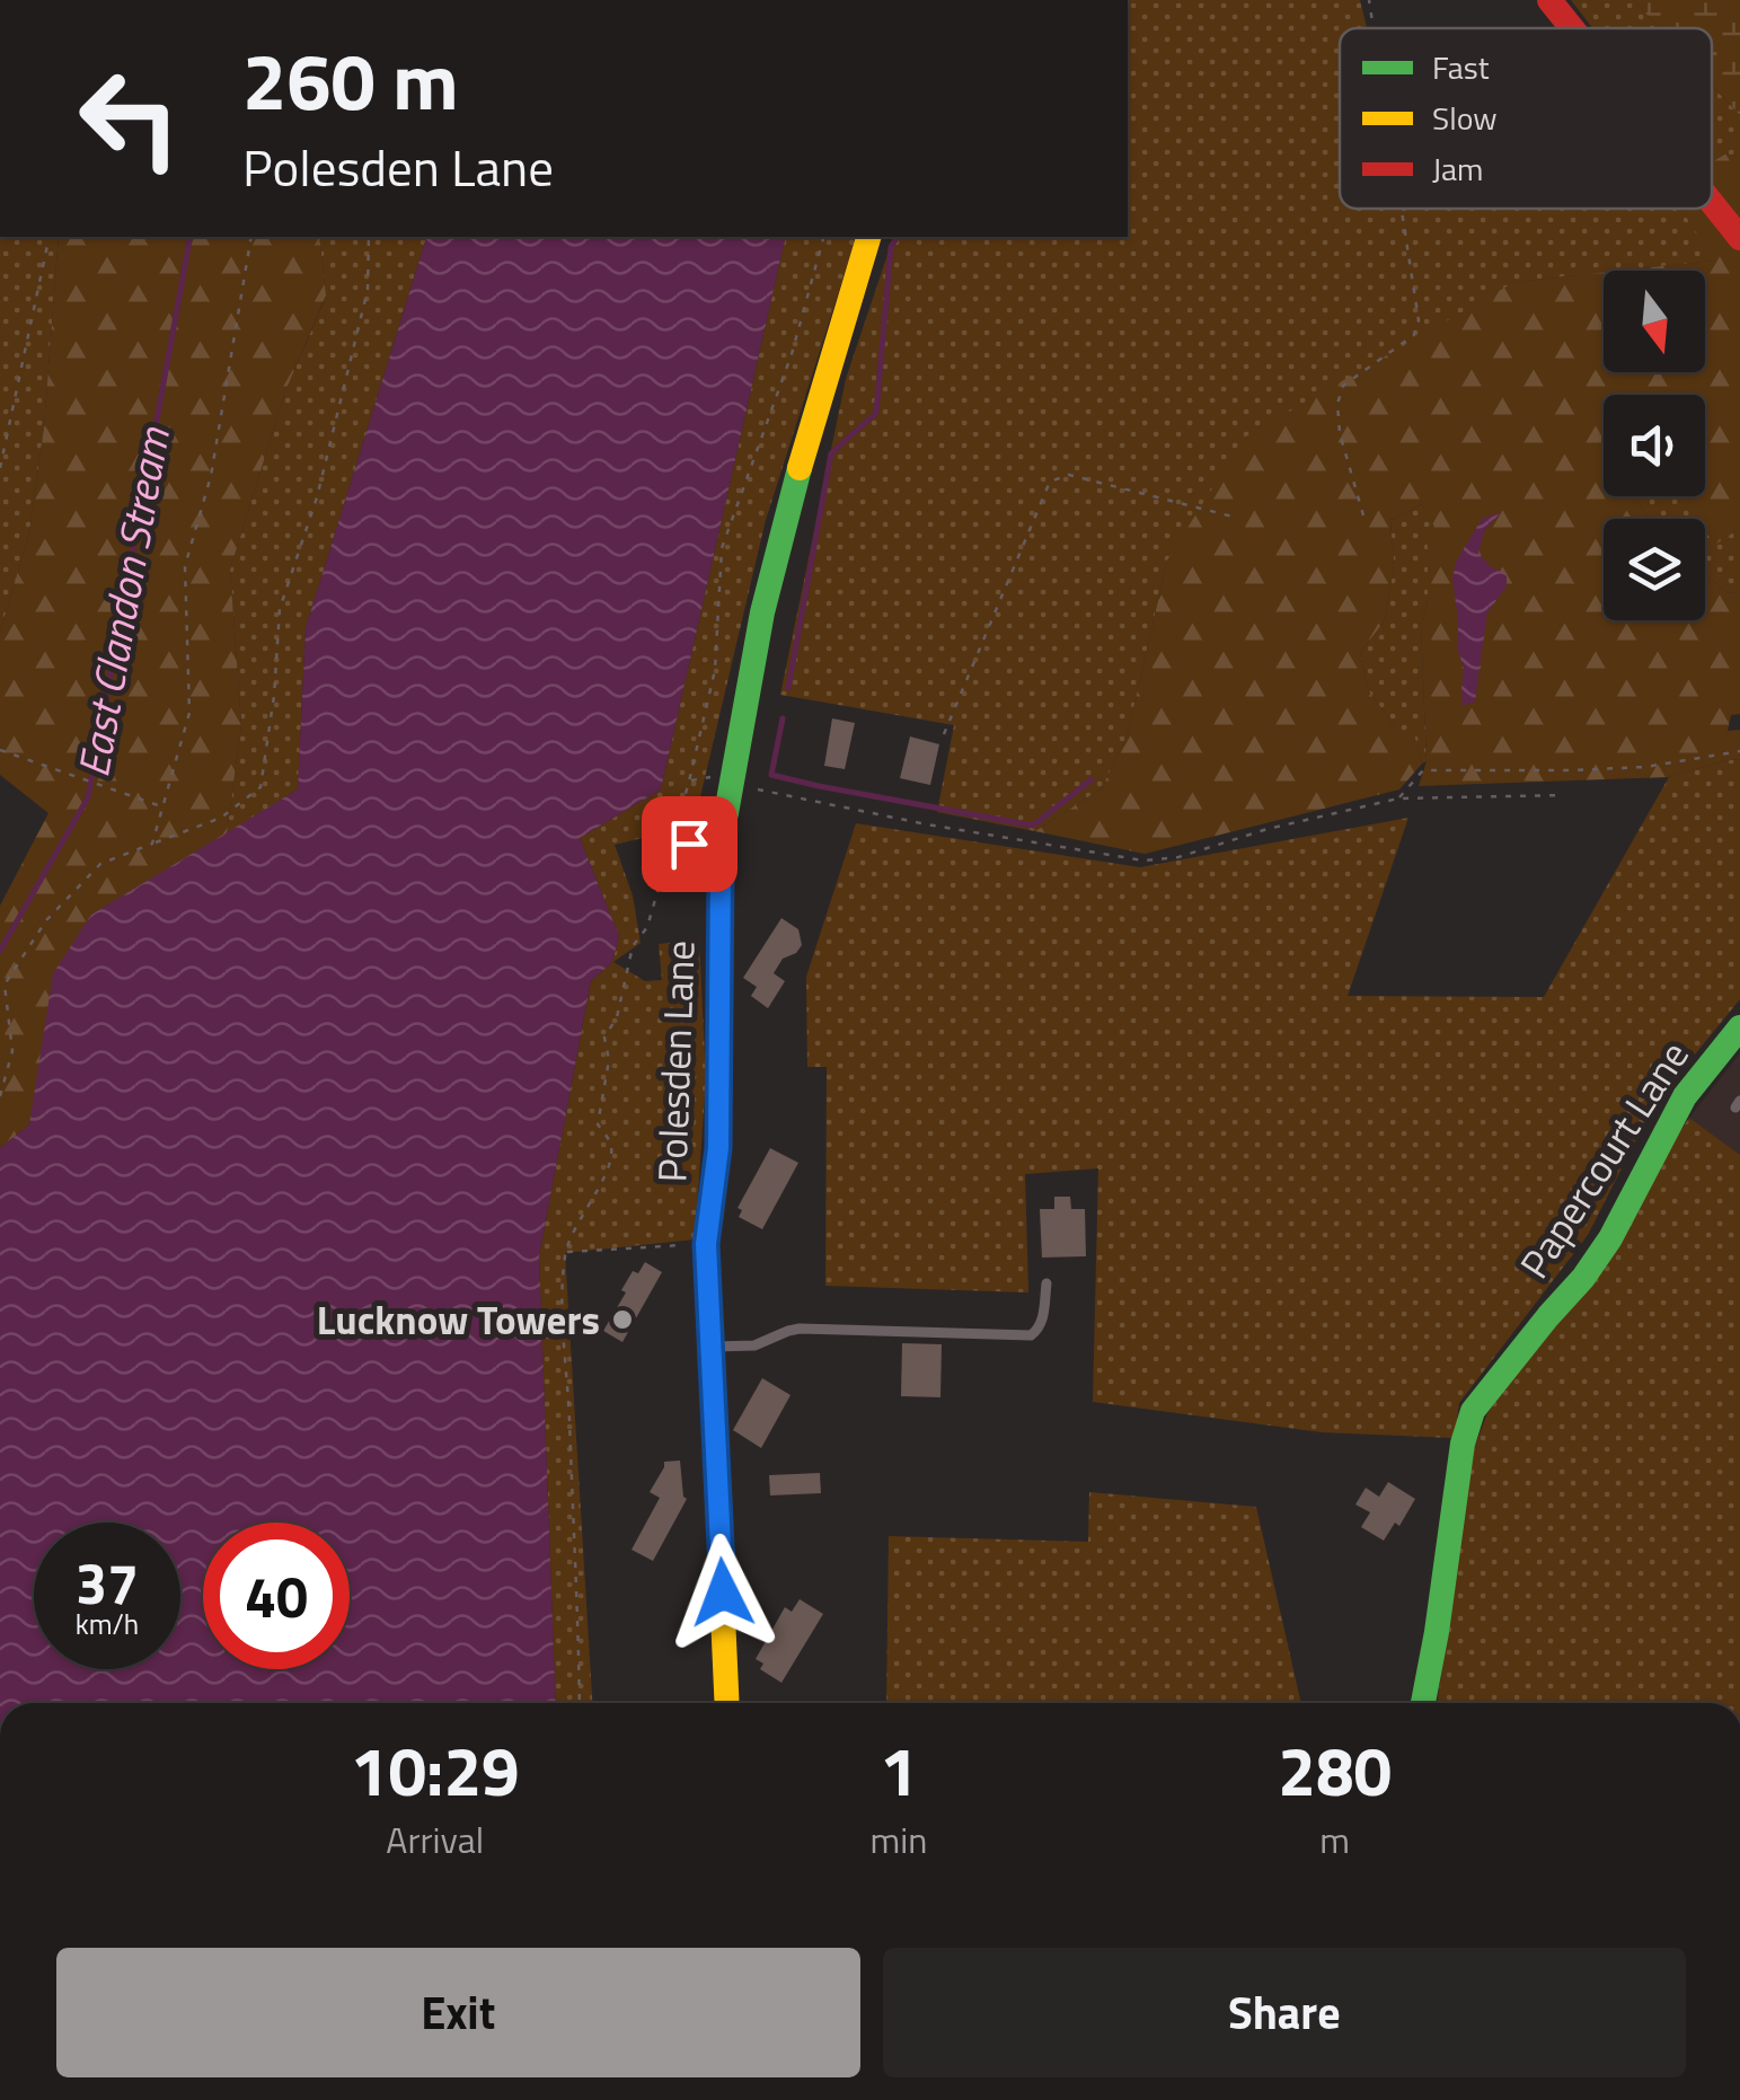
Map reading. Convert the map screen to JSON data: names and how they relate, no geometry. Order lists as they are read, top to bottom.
{
  "streets": {
    "street": ["Polesden Lane", "Papercourt Lane"]
  },
  "water": ["East Clandon Stream"],
  "places": ["Lucknow Towers"],
  "legend": ["Fast", "Slow", "Jam"],
  "north": "bottom",
  "page": {
    "turn": ["260 m", "Polesden Lane"],
    "speed": "37 km/h",
    "limit": "40",
    "eta": [
      "10:29",
      "Arrival",
      "1",
      "min",
      "280",
      "m"
    ],
    "buttons": ["Exit", "Share"]
  }
}
